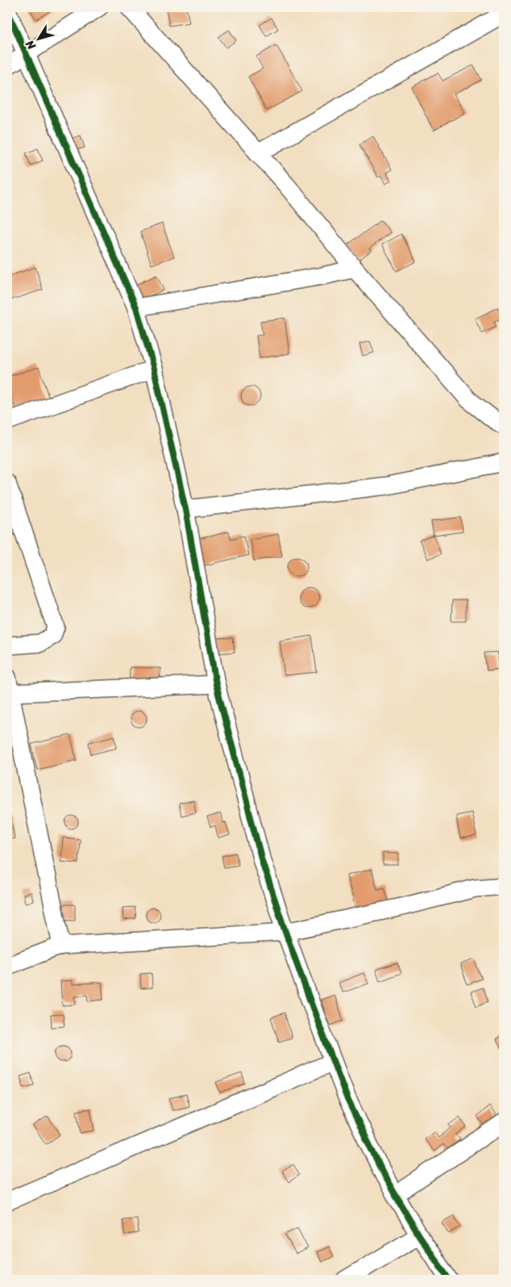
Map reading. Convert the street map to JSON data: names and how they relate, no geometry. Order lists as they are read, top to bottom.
{
  "north": "bottom left"
}
